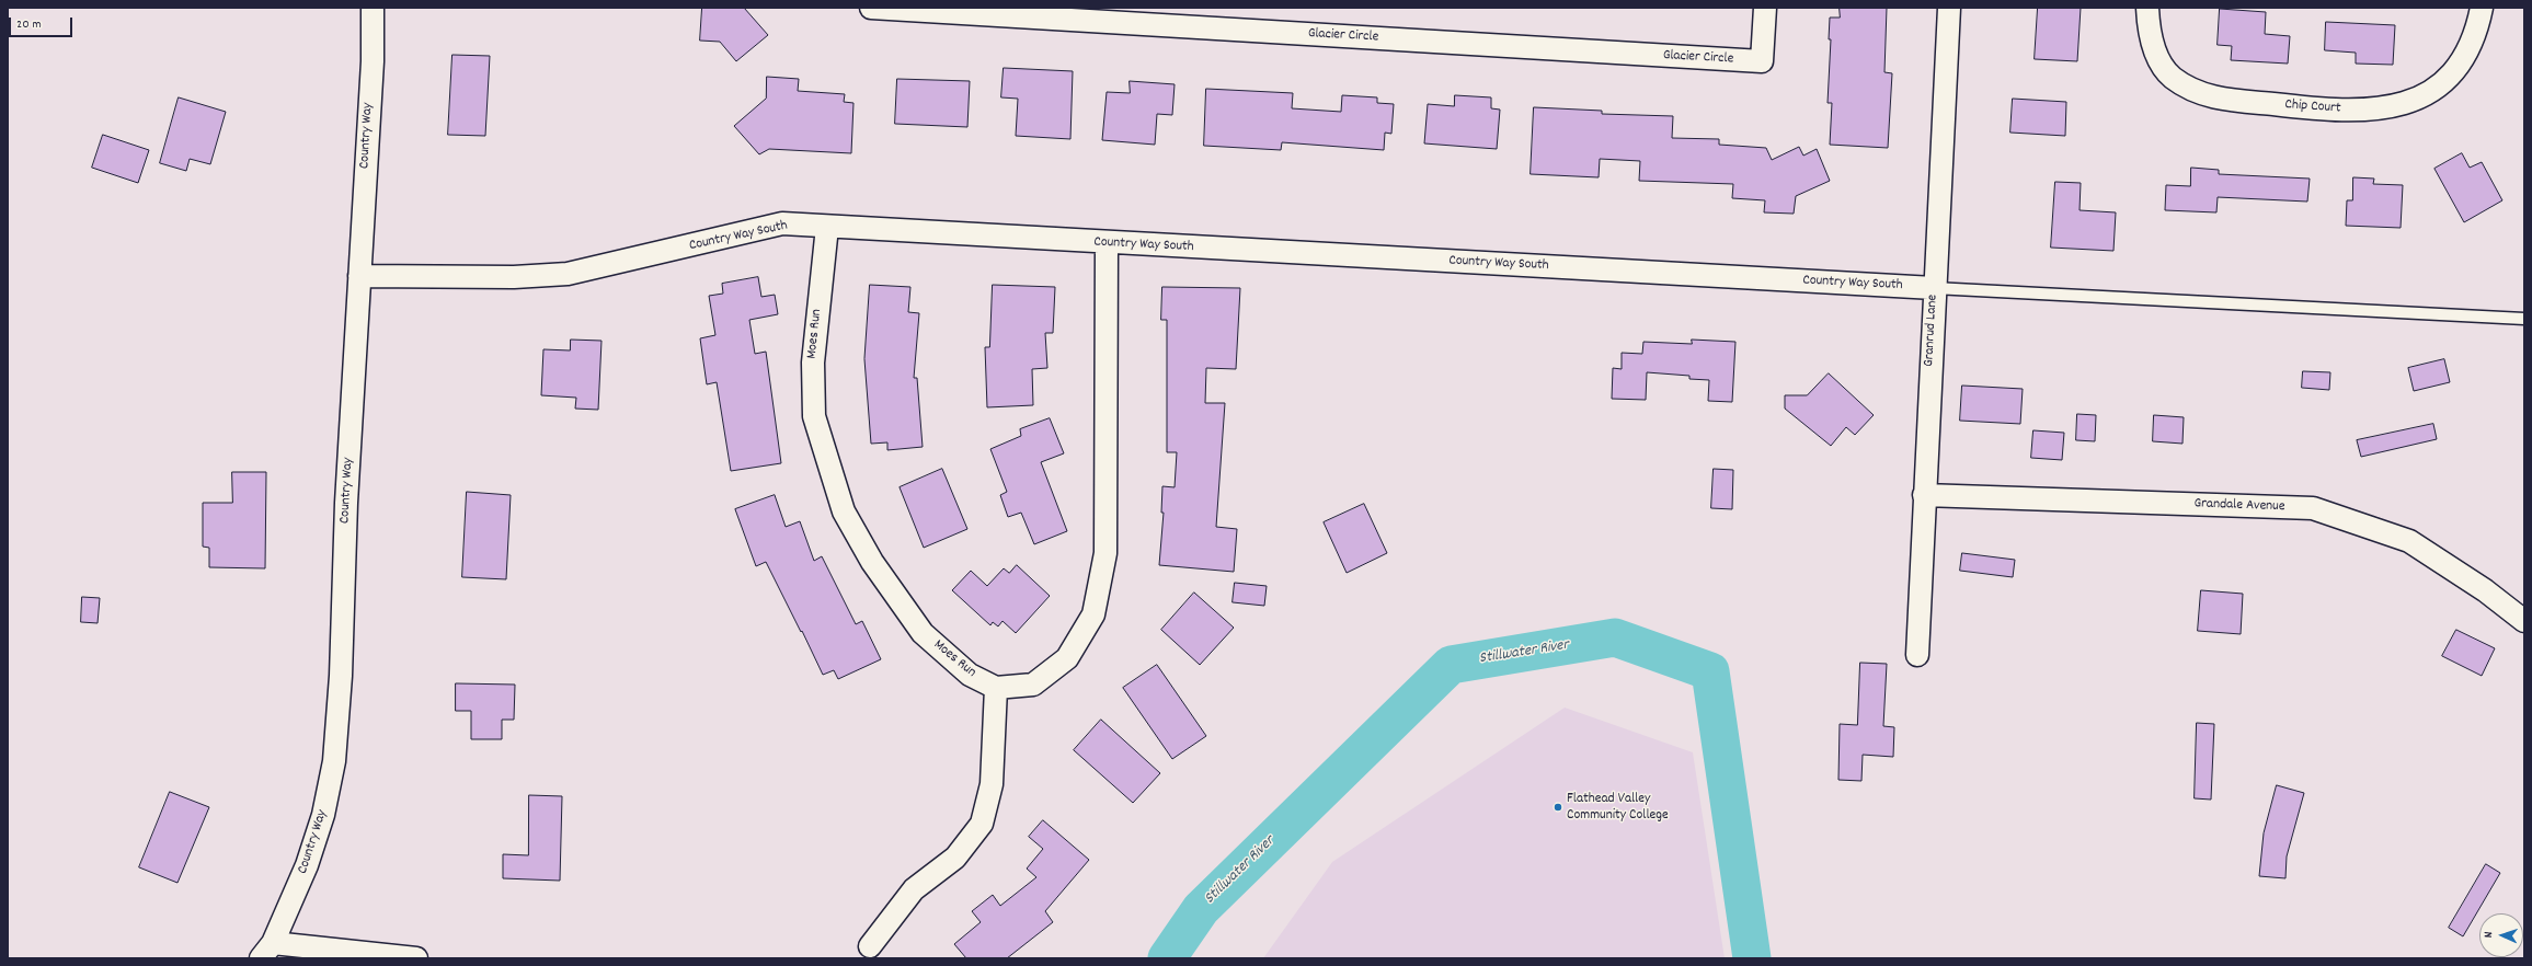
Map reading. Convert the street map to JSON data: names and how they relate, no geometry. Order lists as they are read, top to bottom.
{
  "streets": {
    "street": [
      "Glacier Circle",
      "Chip Court",
      "Country Way",
      "Country Way South",
      "Granrud Lane",
      "Moes Run",
      "Grandale Avenue"
    ]
  },
  "crossings": [
    ["Country Way", "Country Way South"],
    ["Country Way South", "Granrud Lane"],
    ["Country Way South", "Moes Run"],
    ["Granrud Lane", "Grandale Avenue"]
  ],
  "water": ["Stillwater River"],
  "places": ["Flathead Valley Community College"],
  "scale_bar": "20 m",
  "north": "left"
}
